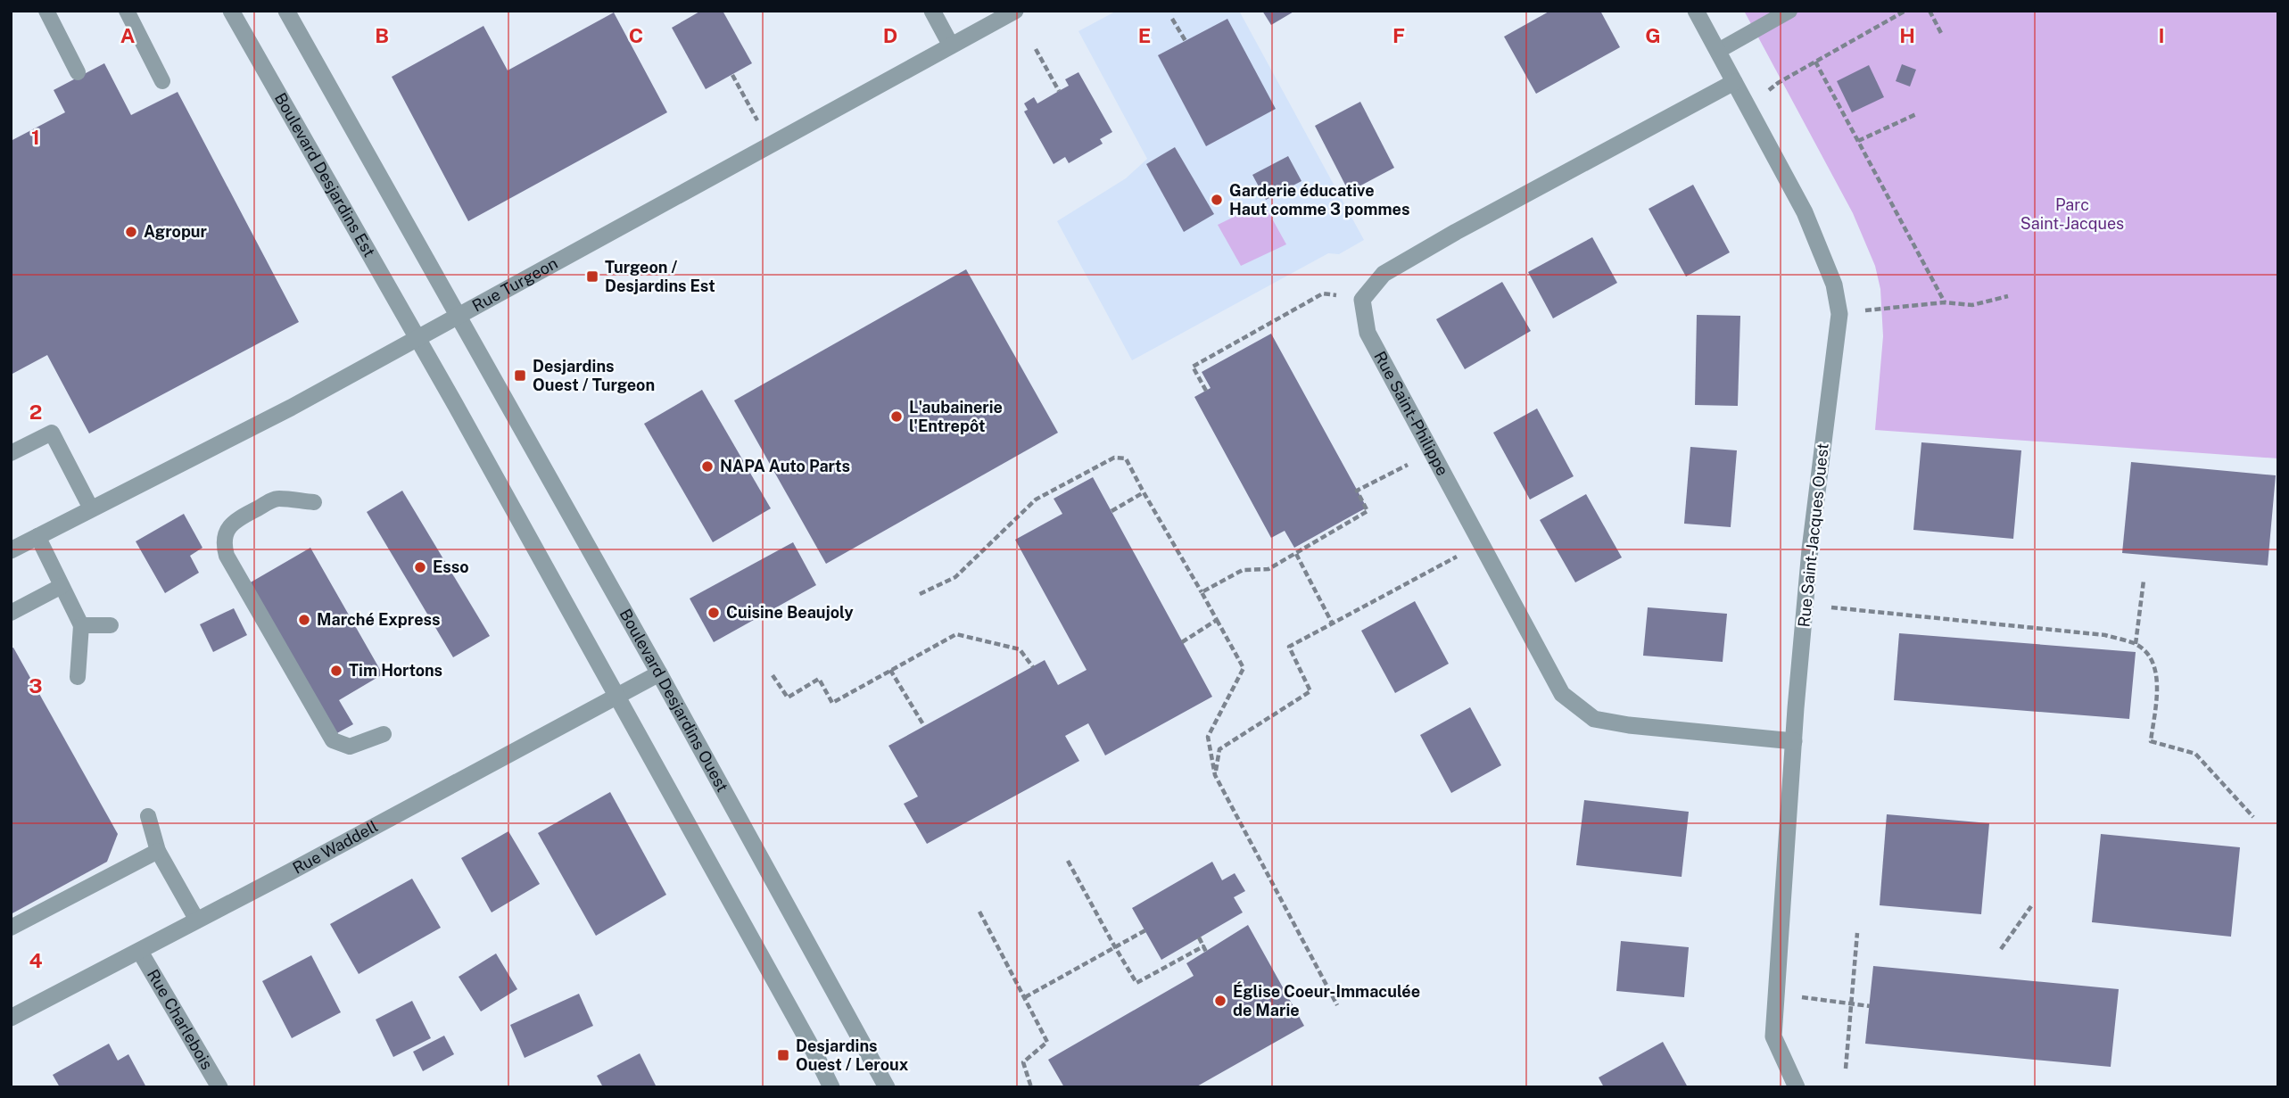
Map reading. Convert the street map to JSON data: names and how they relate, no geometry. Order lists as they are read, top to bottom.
{
  "streets": {
    "street": [
      "Boulevard Desjardins Est",
      "Rue Turgeon",
      "Rue Saint-Philippe",
      "Rue Saint-Jacques Ouest",
      "Boulevard Desjardins Ouest",
      "Rue Waddell",
      "Rue Charlebois"
    ]
  },
  "crossings": [
    ["Boulevard Desjardins Est", "Rue Turgeon"],
    ["Rue Turgeon", "Boulevard Desjardins Ouest"],
    ["Rue Saint-Philippe", "Rue Saint-Jacques Ouest"],
    ["Boulevard Desjardins Ouest", "Rue Waddell"],
    ["Rue Waddell", "Rue Charlebois"]
  ],
  "parks": ["Parc Saint-Jacques"],
  "places": {
    "other": [
      "Garderie éducative Haut comme 3 pommes",
      "Agropur",
      "L'aubainerie l'Entrepôt",
      "NAPA Auto Parts",
      "Esso",
      "Cuisine Beaujoly",
      "Marché Express",
      "Tim Hortons",
      "Église Coeur-Immaculée de Marie"
    ],
    "transit": ["Turgeon / Desjardins Est", "Desjardins Ouest / Turgeon", "Desjardins Ouest / Leroux"]
  },
  "grid": {
    "columns": [
      "A",
      "B",
      "C",
      "D",
      "E",
      "F",
      "G",
      "H",
      "I"
    ],
    "rows": [
      "1",
      "2",
      "3",
      "4"
    ]
  }
}
